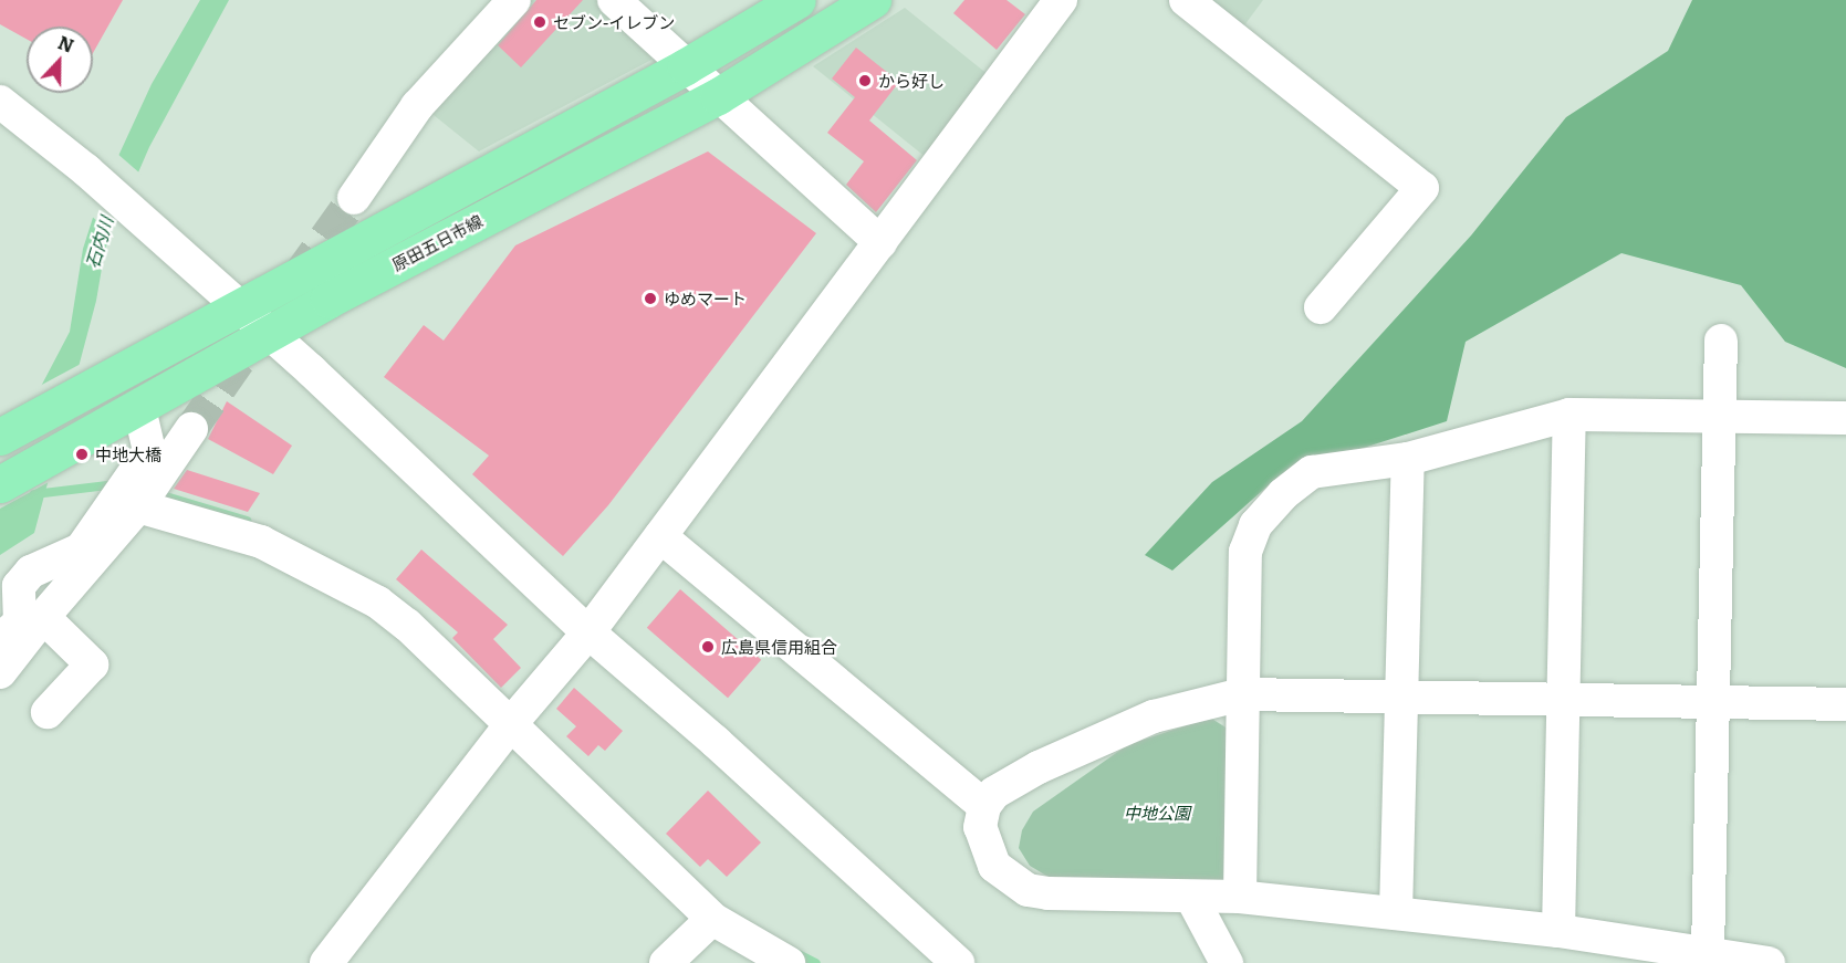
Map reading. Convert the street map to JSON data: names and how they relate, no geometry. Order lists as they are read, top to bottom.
{
  "streets": {
    "main road": ["原田五日市線"]
  },
  "water": ["石内川"],
  "parks": ["中地公園"],
  "places": [
    "セブン-イレブン",
    "から好し",
    "ゆめマート",
    "中地大橋",
    "広島県信用組合"
  ],
  "north": "top"
}
